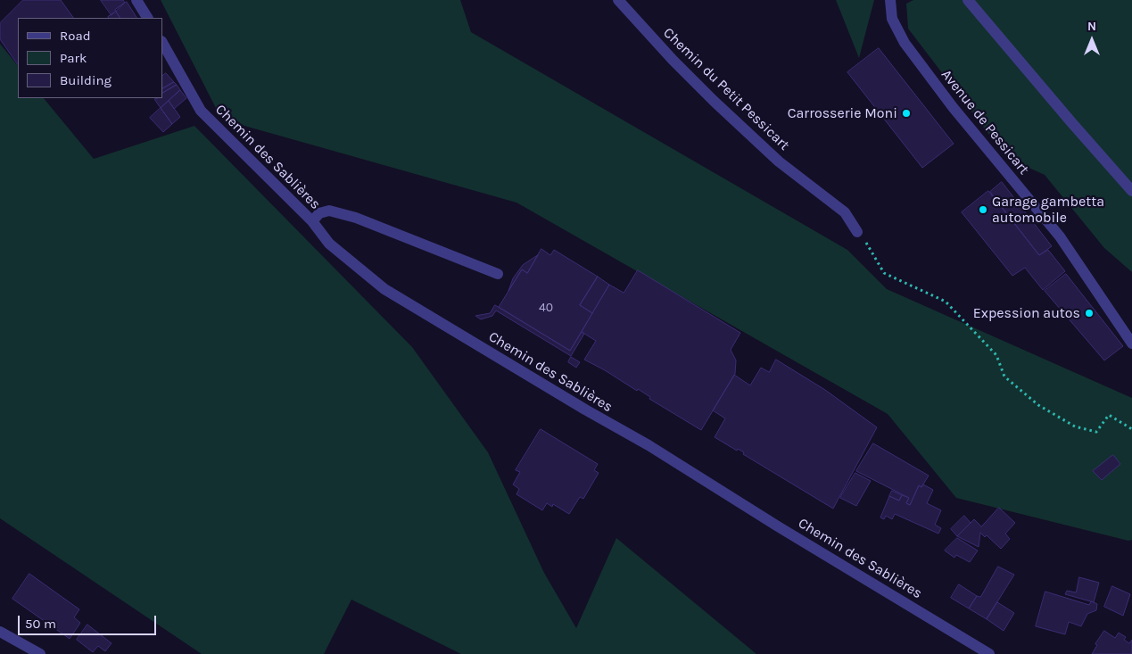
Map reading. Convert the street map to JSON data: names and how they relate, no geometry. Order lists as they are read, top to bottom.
{
  "streets": {
    "street": ["Chemin du Petit Pessicart", "Avenue de Pessicart", "Chemin des Sablières"]
  },
  "places": ["Carrosserie Moni", "Garage gambetta automobile", "Expession autos"],
  "house_numbers": ["40"],
  "legend": ["Road", "Park", "Building"],
  "scale_bar": "50 m",
  "north": "top"
}
